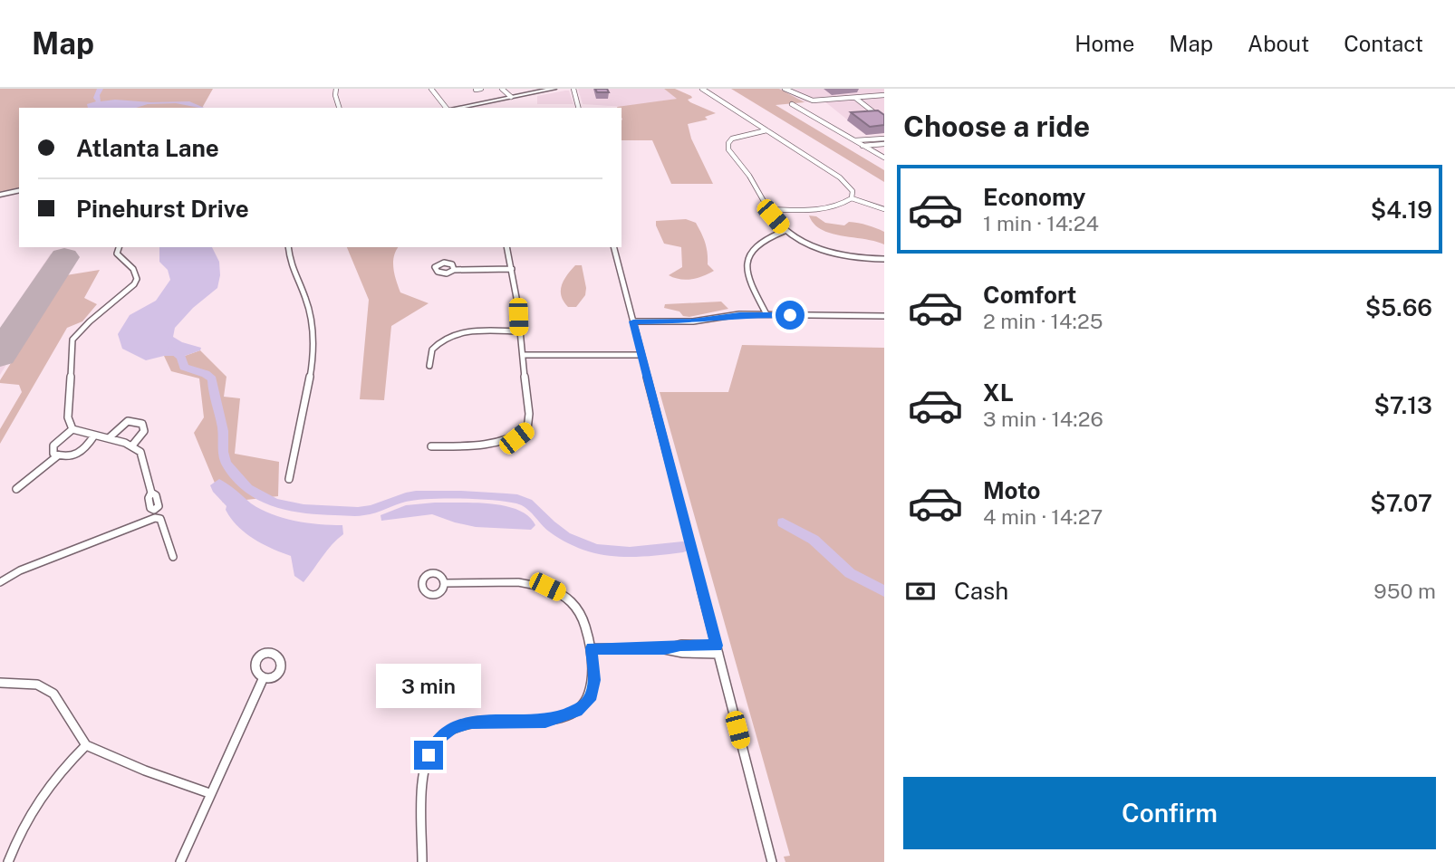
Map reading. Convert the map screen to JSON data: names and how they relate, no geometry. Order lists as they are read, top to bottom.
{
  "page": {
    "header": "Map",
    "nav": [
      "Home",
      "Map",
      "About",
      "Contact"
    ],
    "heading": "Choose a ride",
    "banner": ["Atlanta Lane", "Pinehurst Drive"],
    "list": [
      {
        "name": "Economy",
        "note": "1 min · 14:24",
        "value": "$4.19"
      },
      {
        "name": "Comfort",
        "note": "2 min · 14:25",
        "value": "$5.66"
      },
      {
        "name": "XL",
        "note": "3 min · 14:26",
        "value": "$7.13"
      },
      {
        "name": "Moto",
        "note": "4 min · 14:27",
        "value": "$7.07"
      }
    ],
    "pay": ["Cash", "950 m"],
    "bubble": "3 min",
    "buttons": "Confirm"
  }
}
